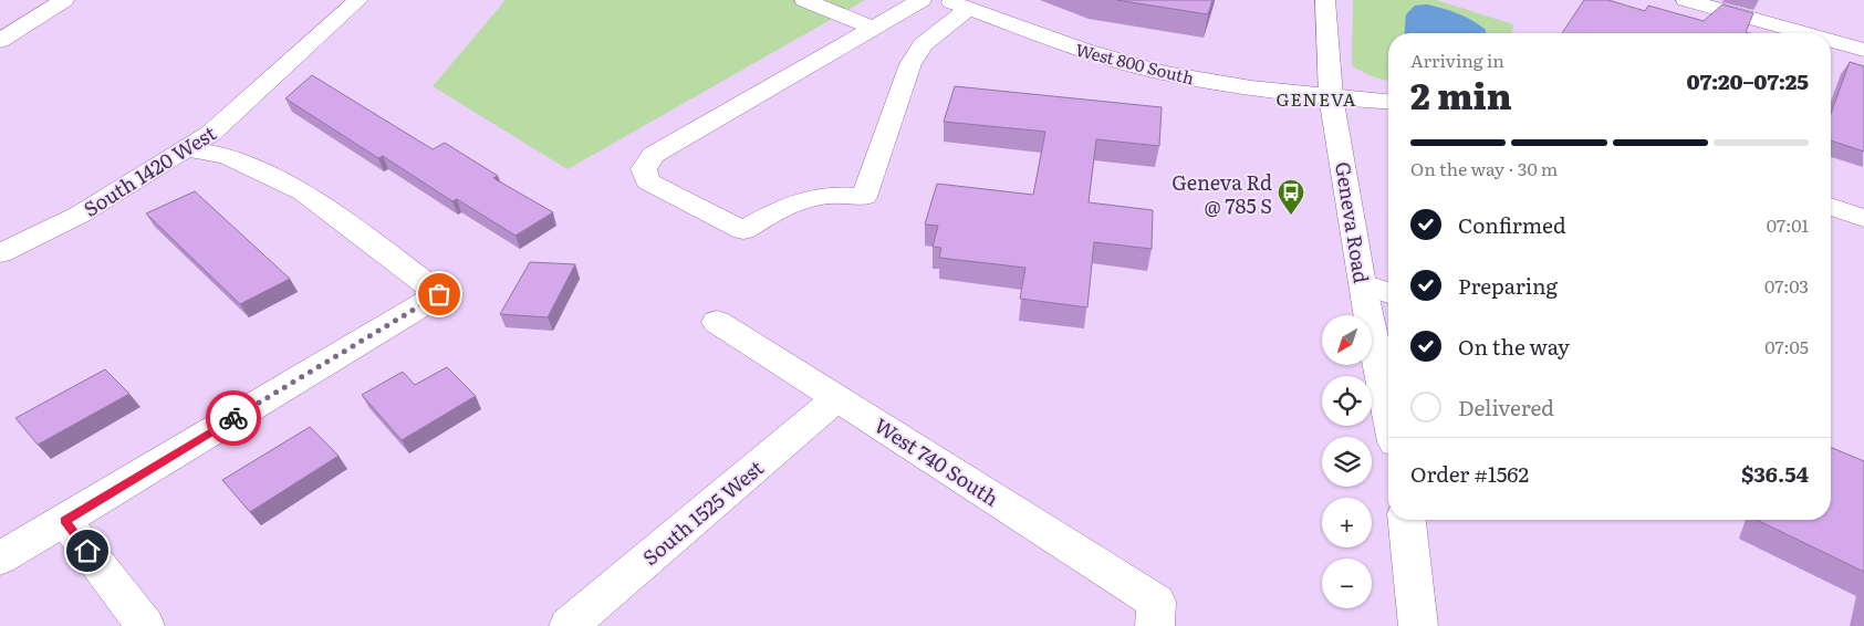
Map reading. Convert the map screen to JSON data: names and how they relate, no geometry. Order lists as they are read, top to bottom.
{
  "streets": {
    "street": [
      "West 800 South",
      "South 1420 West",
      "Geneva Road",
      "West 740 South",
      "South 1525 West"
    ]
  },
  "crossings": [
    ["West 800 South", "Geneva Road"],
    ["West 740 South", "South 1525 West"]
  ],
  "districts": ["GENEVA"],
  "places": {
    "bus stop": ["Geneva Rd @ 785 S"]
  },
  "north": "bottom left",
  "page": {
    "heading": ["2 min", "Arriving in", "07:20–07:25"],
    "panel": ["Order #1562", "$36.54"],
    "bar": "On the way · 30 m",
    "list": [
      ["Confirmed", "07:01"],
      ["Preparing", "07:03"],
      ["On the way", "07:05"],
      "Delivered"
    ],
    "map_buttons": ["+", "−"]
  }
}
